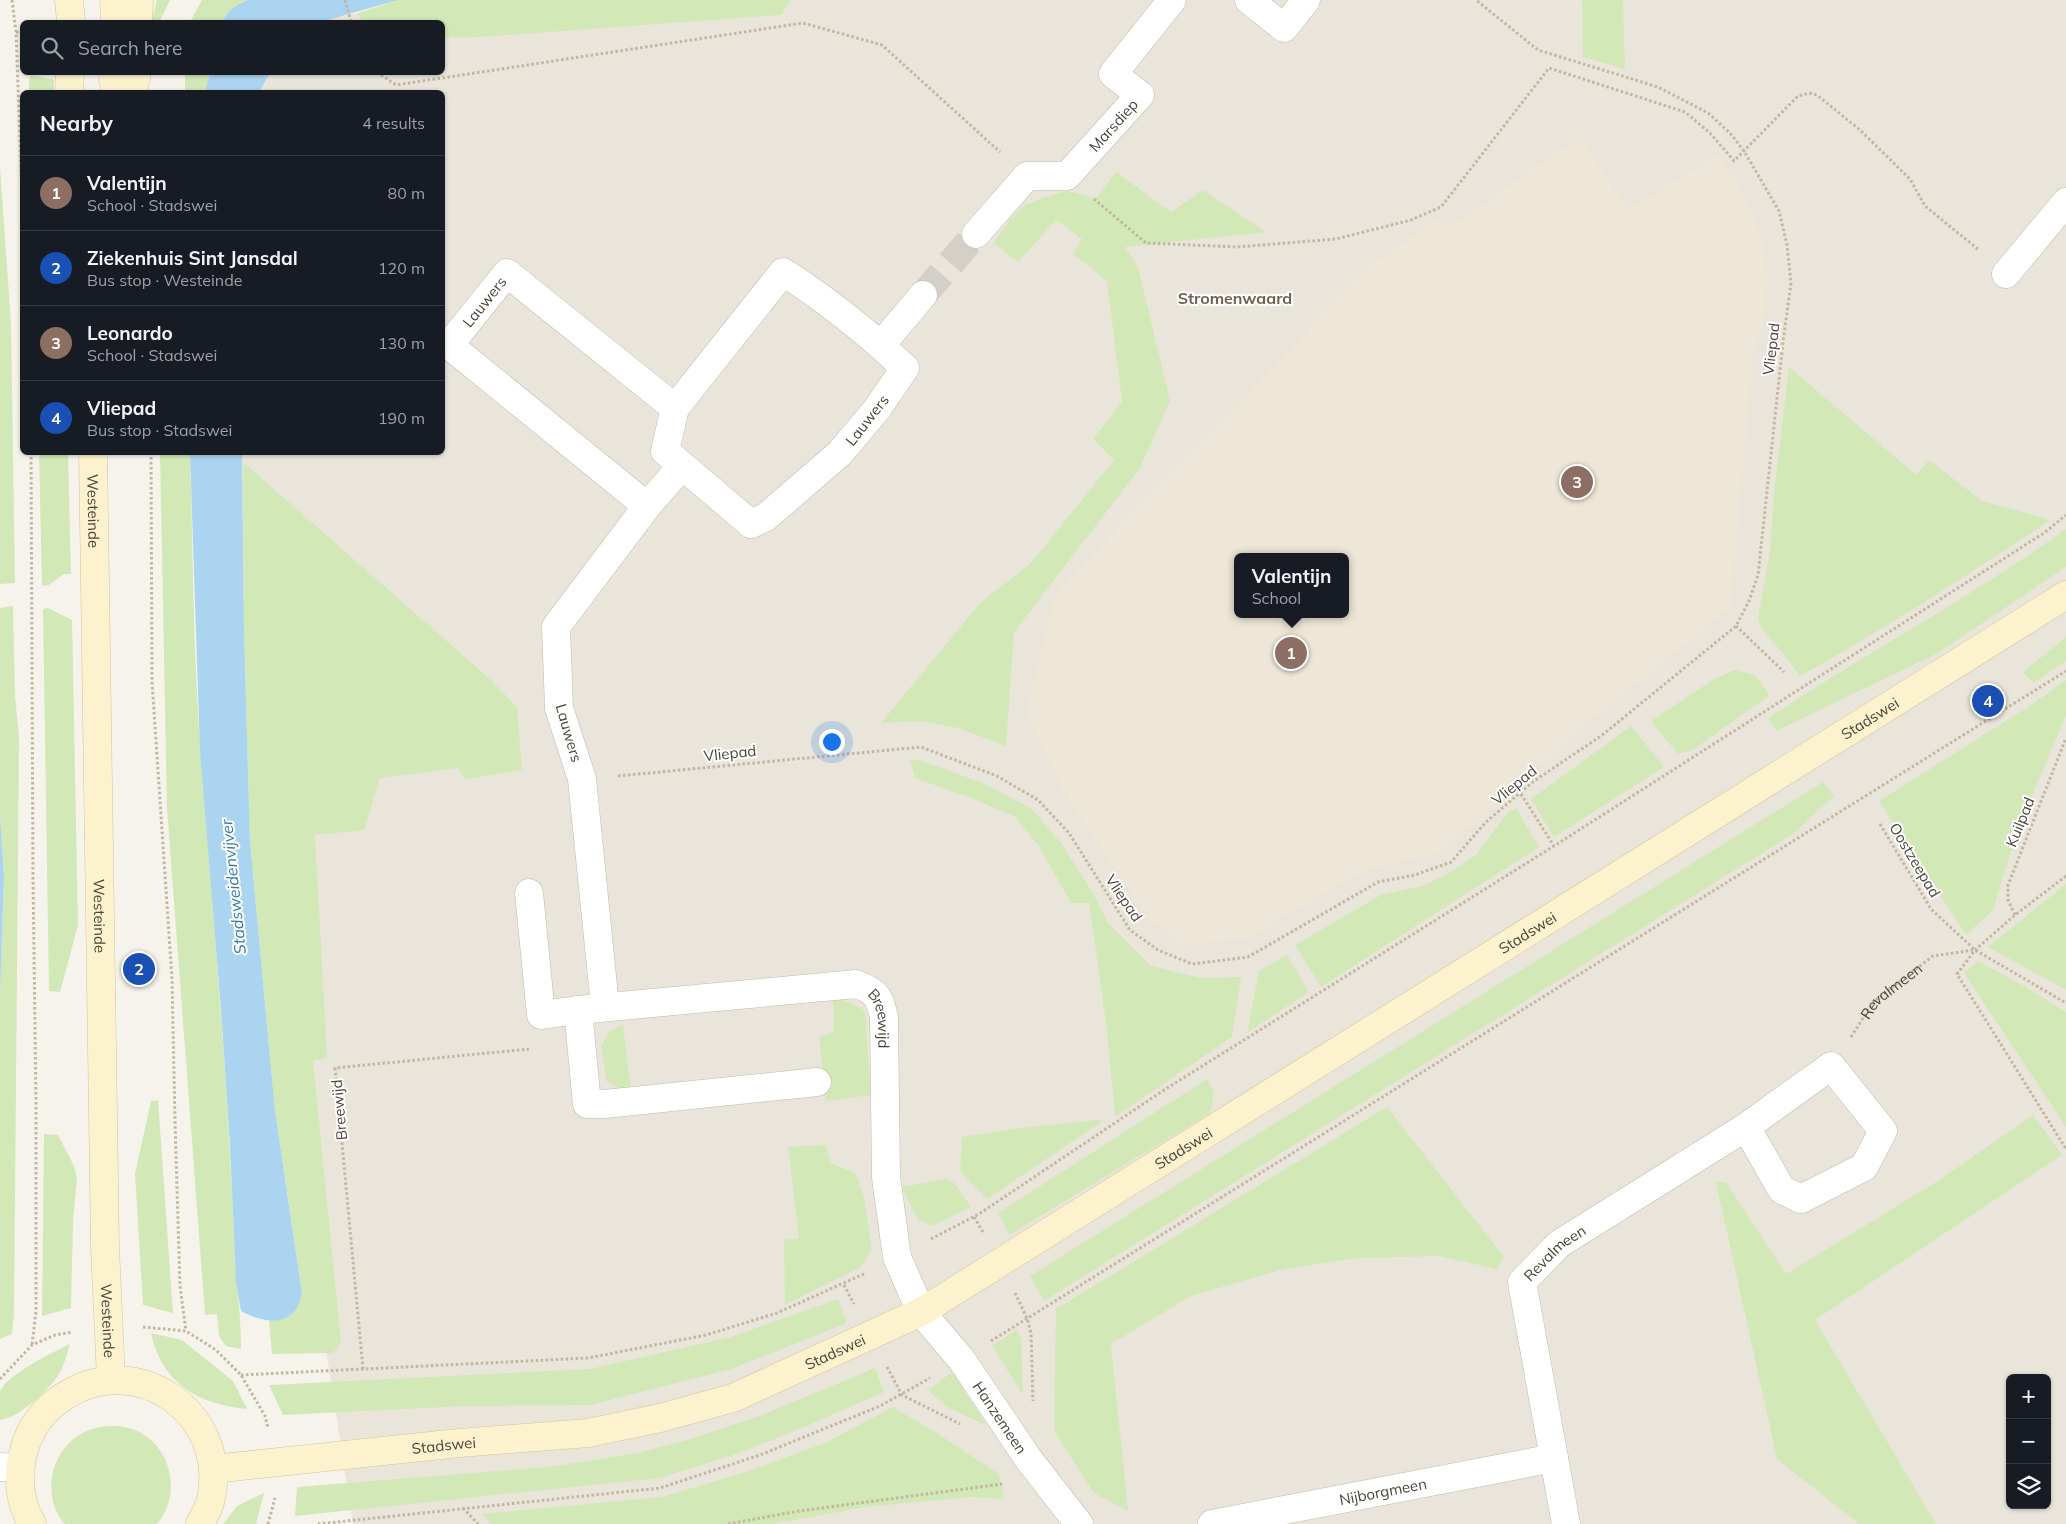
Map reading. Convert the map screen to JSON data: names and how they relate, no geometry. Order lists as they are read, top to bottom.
{
  "streets": {
    "street": [
      "Marsdiep",
      "Lauwers",
      "Westeinde",
      "Stadswei",
      "Revalmeen",
      "Breewijd",
      "Hanzemeen",
      "Nijborgmeen"
    ],
    "path": ["Vliepad", "Kuilpad", "Oostzeepad"]
  },
  "crossings": [
    ["Lauwers", "Vliepad"],
    ["Stadswei", "Breewijd"],
    ["Stadswei", "Hanzemeen"],
    ["Oostzeepad", "Revalmeen"],
    ["Revalmeen", "Nijborgmeen"],
    ["Breewijd", "Hanzemeen"]
  ],
  "districts": ["Stromenwaard"],
  "water": ["Stadsweidenvijver"],
  "page": {
    "search": "Search here",
    "heading": ["Nearby", "4 results"],
    "list": [
      {
        "mark": "1",
        "name": "Valentijn",
        "note": "School · Stadswei",
        "value": "80 m"
      },
      {
        "mark": "2",
        "name": "Ziekenhuis Sint Jansdal",
        "note": "Bus stop · Westeinde",
        "value": "120 m"
      },
      {
        "mark": "3",
        "name": "Leonardo",
        "note": "School · Stadswei",
        "value": "130 m"
      },
      {
        "mark": "4",
        "name": "Vliepad",
        "note": "Bus stop · Stadswei",
        "value": "190 m"
      }
    ],
    "pins": [
      "3",
      "1",
      "4",
      "2"
    ],
    "popup": ["Valentijn", "School"],
    "map_buttons": ["+", "−"]
  }
}
